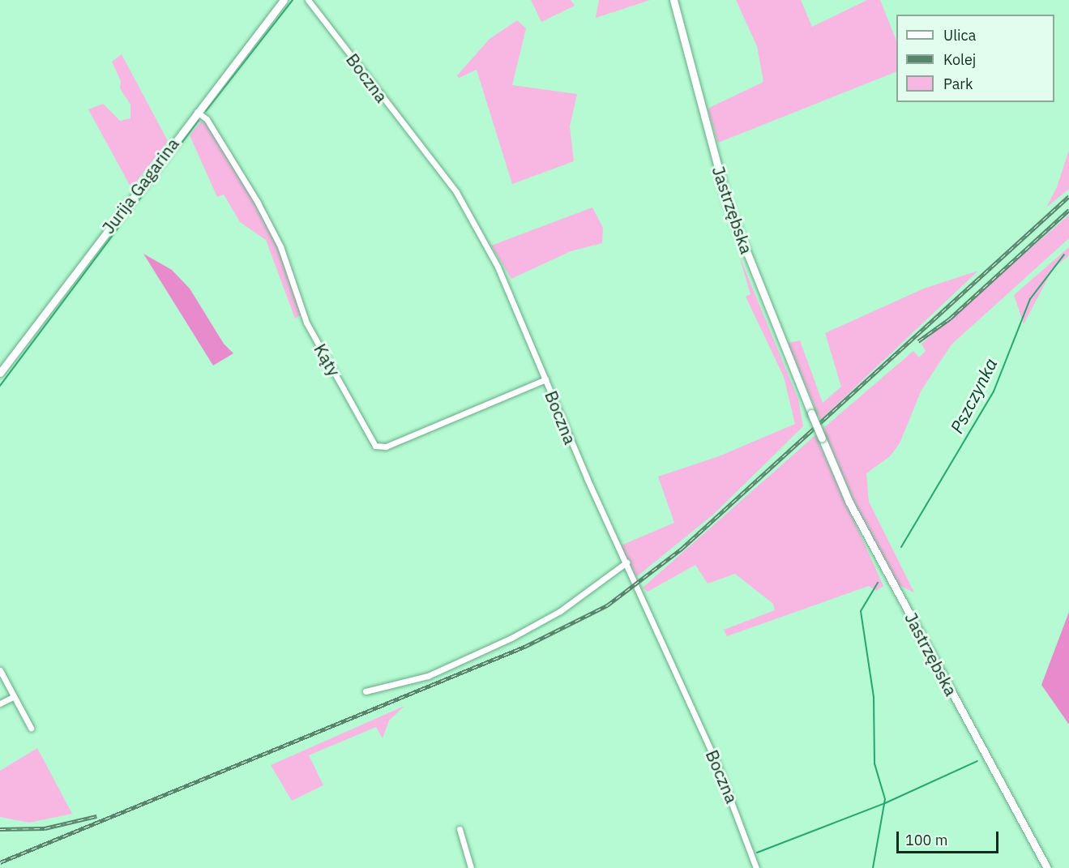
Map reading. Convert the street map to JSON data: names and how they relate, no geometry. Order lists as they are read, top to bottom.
{
  "streets": {
    "street": [
      "Boczna",
      "Jurija Gagarina",
      "Jastrzębska",
      "Kąty"
    ]
  },
  "crossings": [
    ["Boczna", "Kąty"],
    ["Jurija Gagarina", "Kąty"]
  ],
  "water": ["Pszczynka"],
  "legend": ["Ulica", "Kolej", "Park"],
  "scale_bar": "100 m"
}
